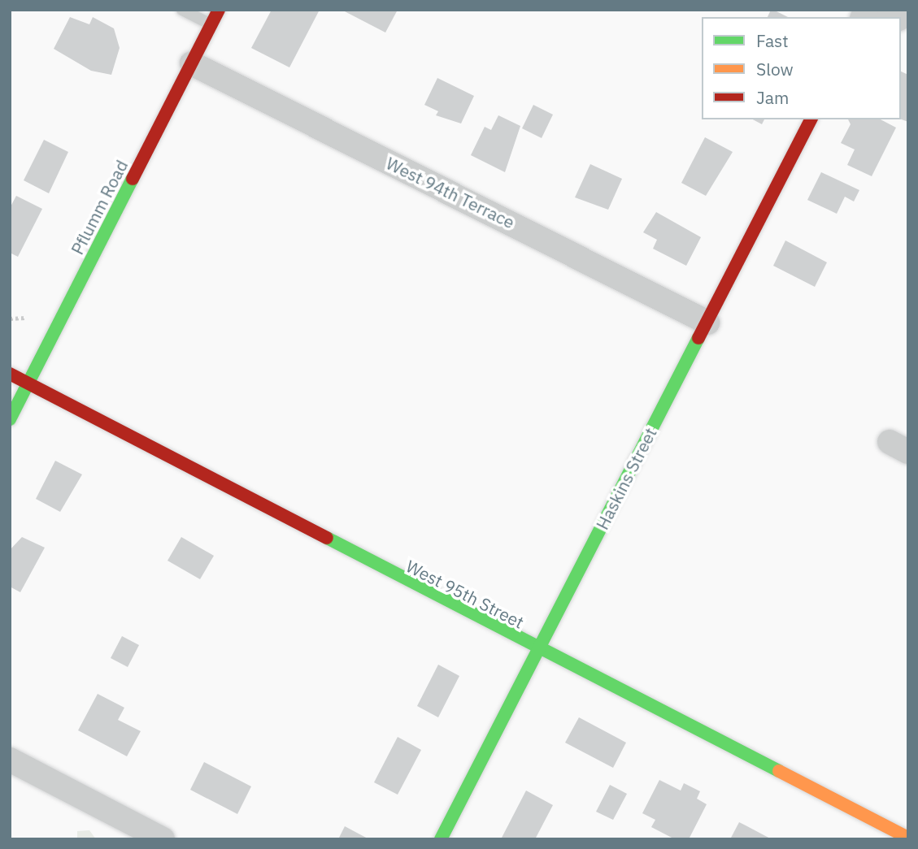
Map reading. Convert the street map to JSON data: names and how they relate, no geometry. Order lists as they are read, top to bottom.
{
  "streets": {
    "main road": ["Pflumm Road", "Haskins Street", "West 95th Street"],
    "street": ["West 94th Terrace"]
  },
  "crossings": [
    ["West 94th Terrace", "Pflumm Road"],
    ["West 94th Terrace", "Haskins Street"],
    ["Pflumm Road", "West 95th Street"],
    ["Haskins Street", "West 95th Street"]
  ],
  "legend": ["Fast", "Slow", "Jam"]
}
